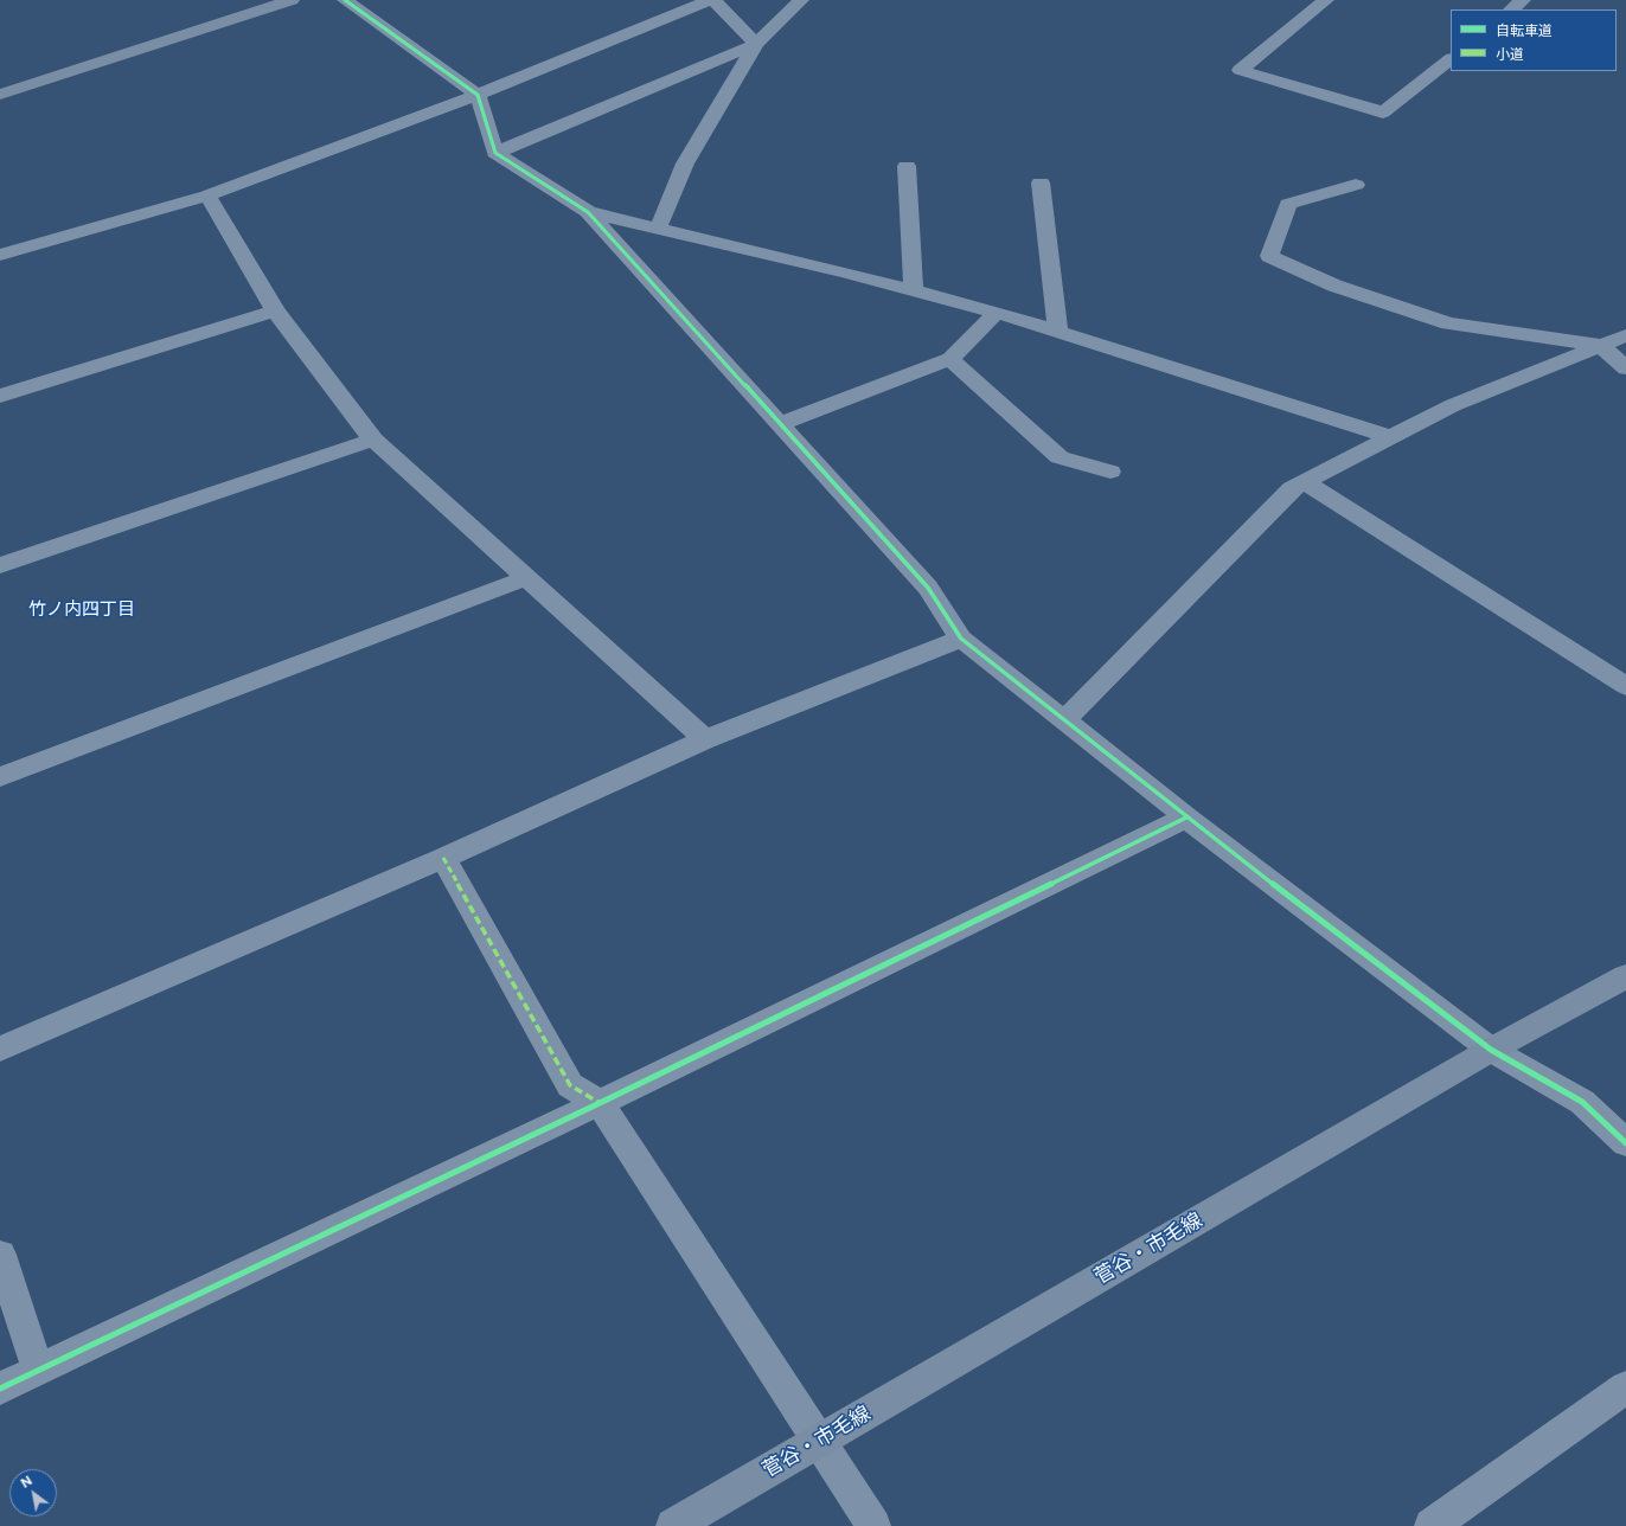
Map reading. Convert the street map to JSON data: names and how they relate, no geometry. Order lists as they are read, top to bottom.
{
  "streets": {
    "street": ["菅谷・市毛線"]
  },
  "districts": ["竹ノ内四丁目"],
  "legend": ["自転車道", "小道"],
  "north": "top left"
}
